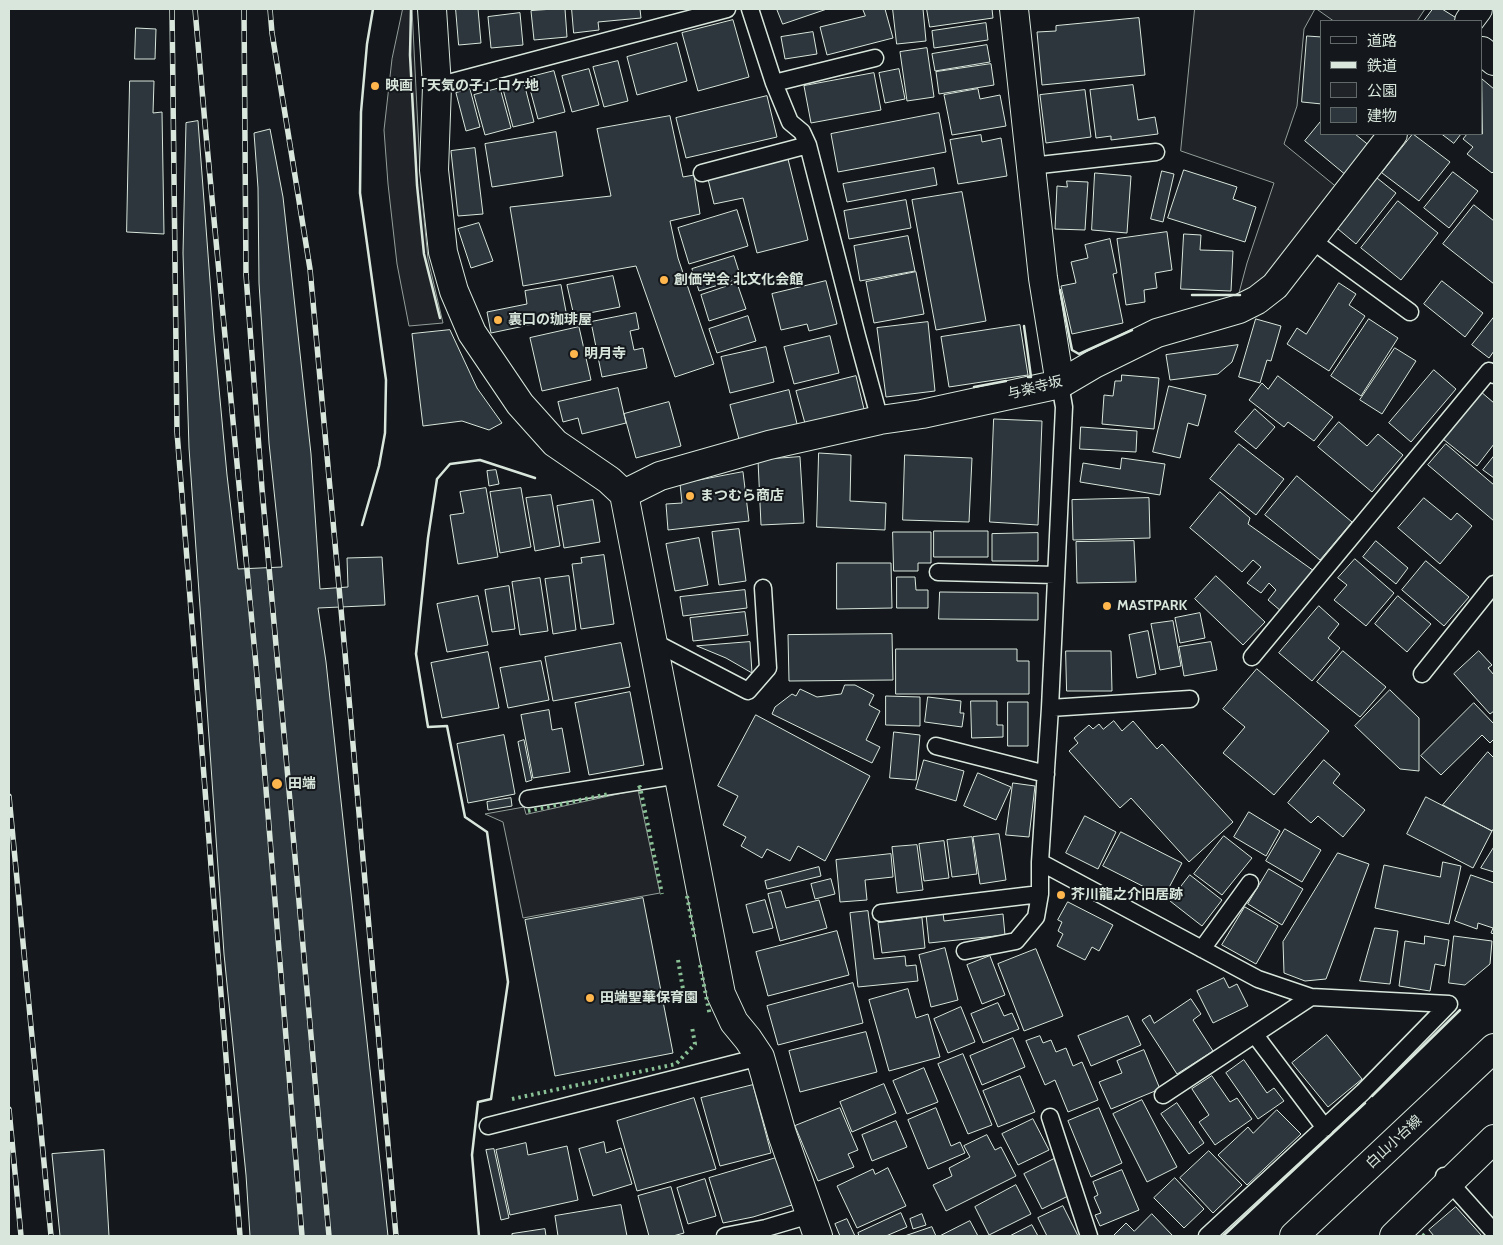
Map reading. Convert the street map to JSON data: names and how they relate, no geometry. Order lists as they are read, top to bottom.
{
  "streets": {
    "street": ["与楽寺坂", "白山小台線"]
  },
  "places": [
    "映画「天気の子」ロケ地",
    "創価学会 北文化会館",
    "裏口の珈琲屋",
    "明月寺",
    "まつむら商店",
    "MASTPARK",
    "田端",
    "芥川龍之介旧居跡",
    "田端聖華保育園"
  ],
  "legend": [
    "道路",
    "鉄道",
    "公園",
    "建物"
  ]
}
